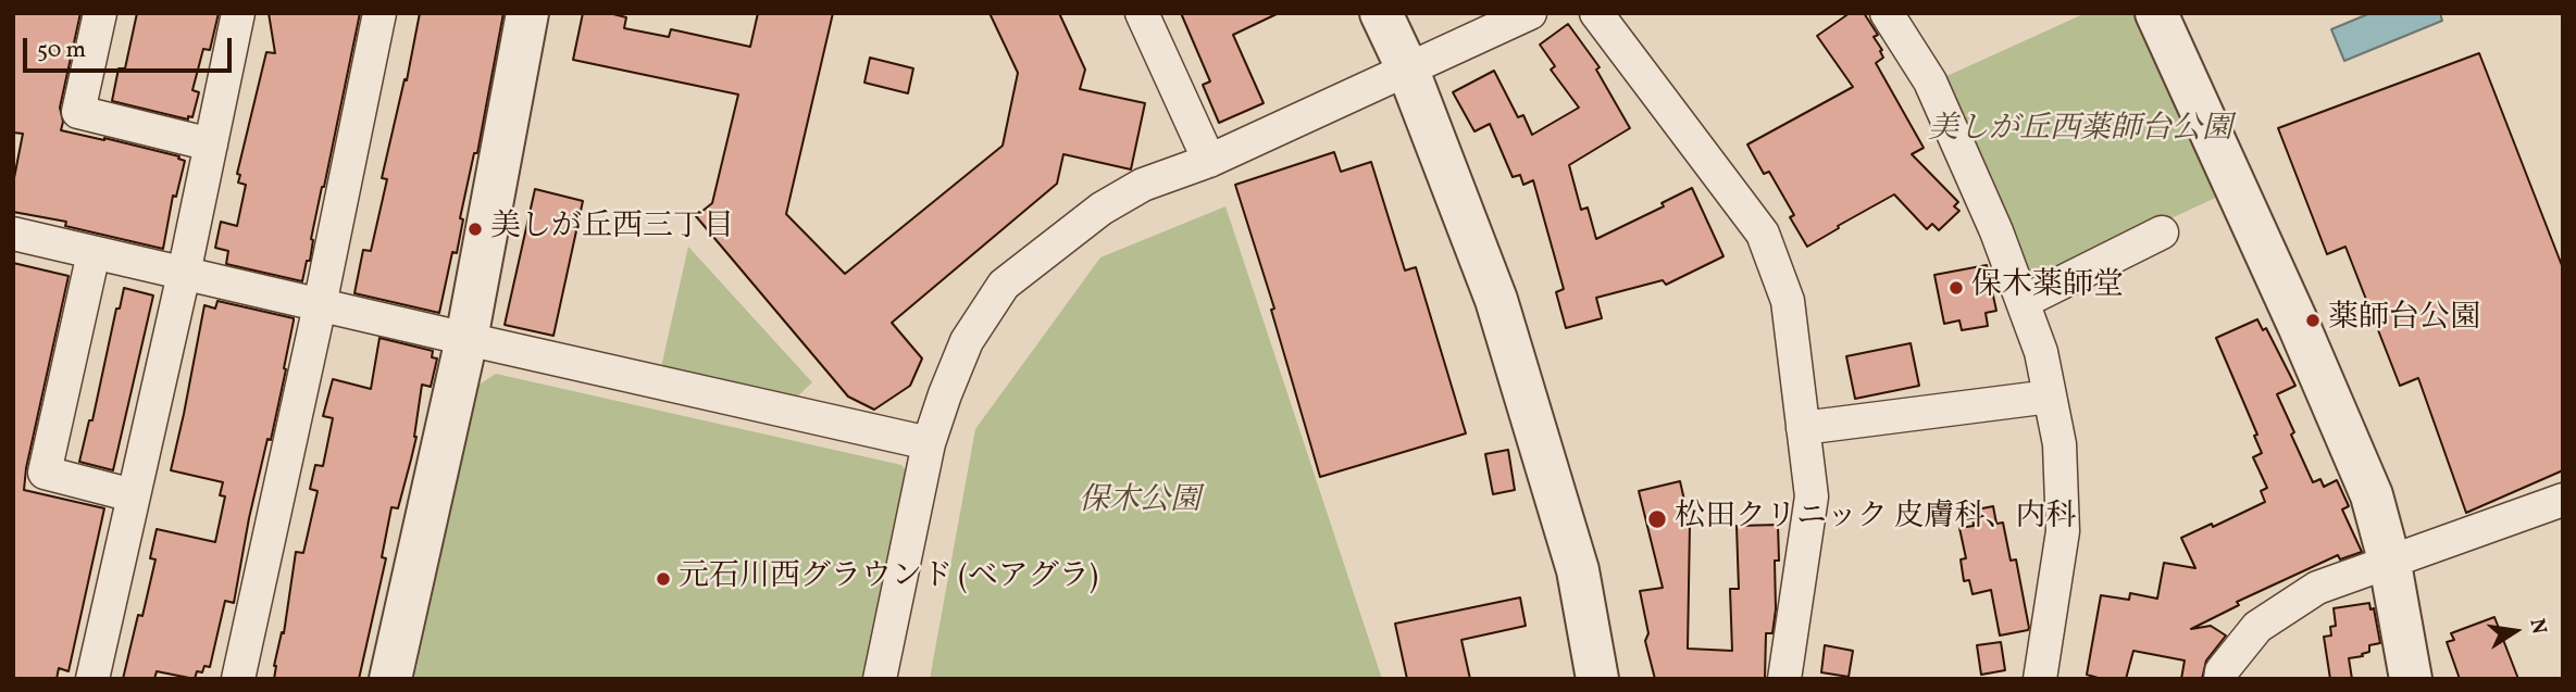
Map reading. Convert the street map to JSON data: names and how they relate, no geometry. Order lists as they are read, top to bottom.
{
  "parks": ["美しが丘西薬師台公園", "保木公園"],
  "places": [
    "美しが丘西三丁目",
    "保木薬師堂",
    "薬師台公園",
    "松田クリニック 皮膚科、内科",
    "元石川西グラウンド (ベアグラ)"
  ],
  "scale_bar": "50 m",
  "north": "right"
}
